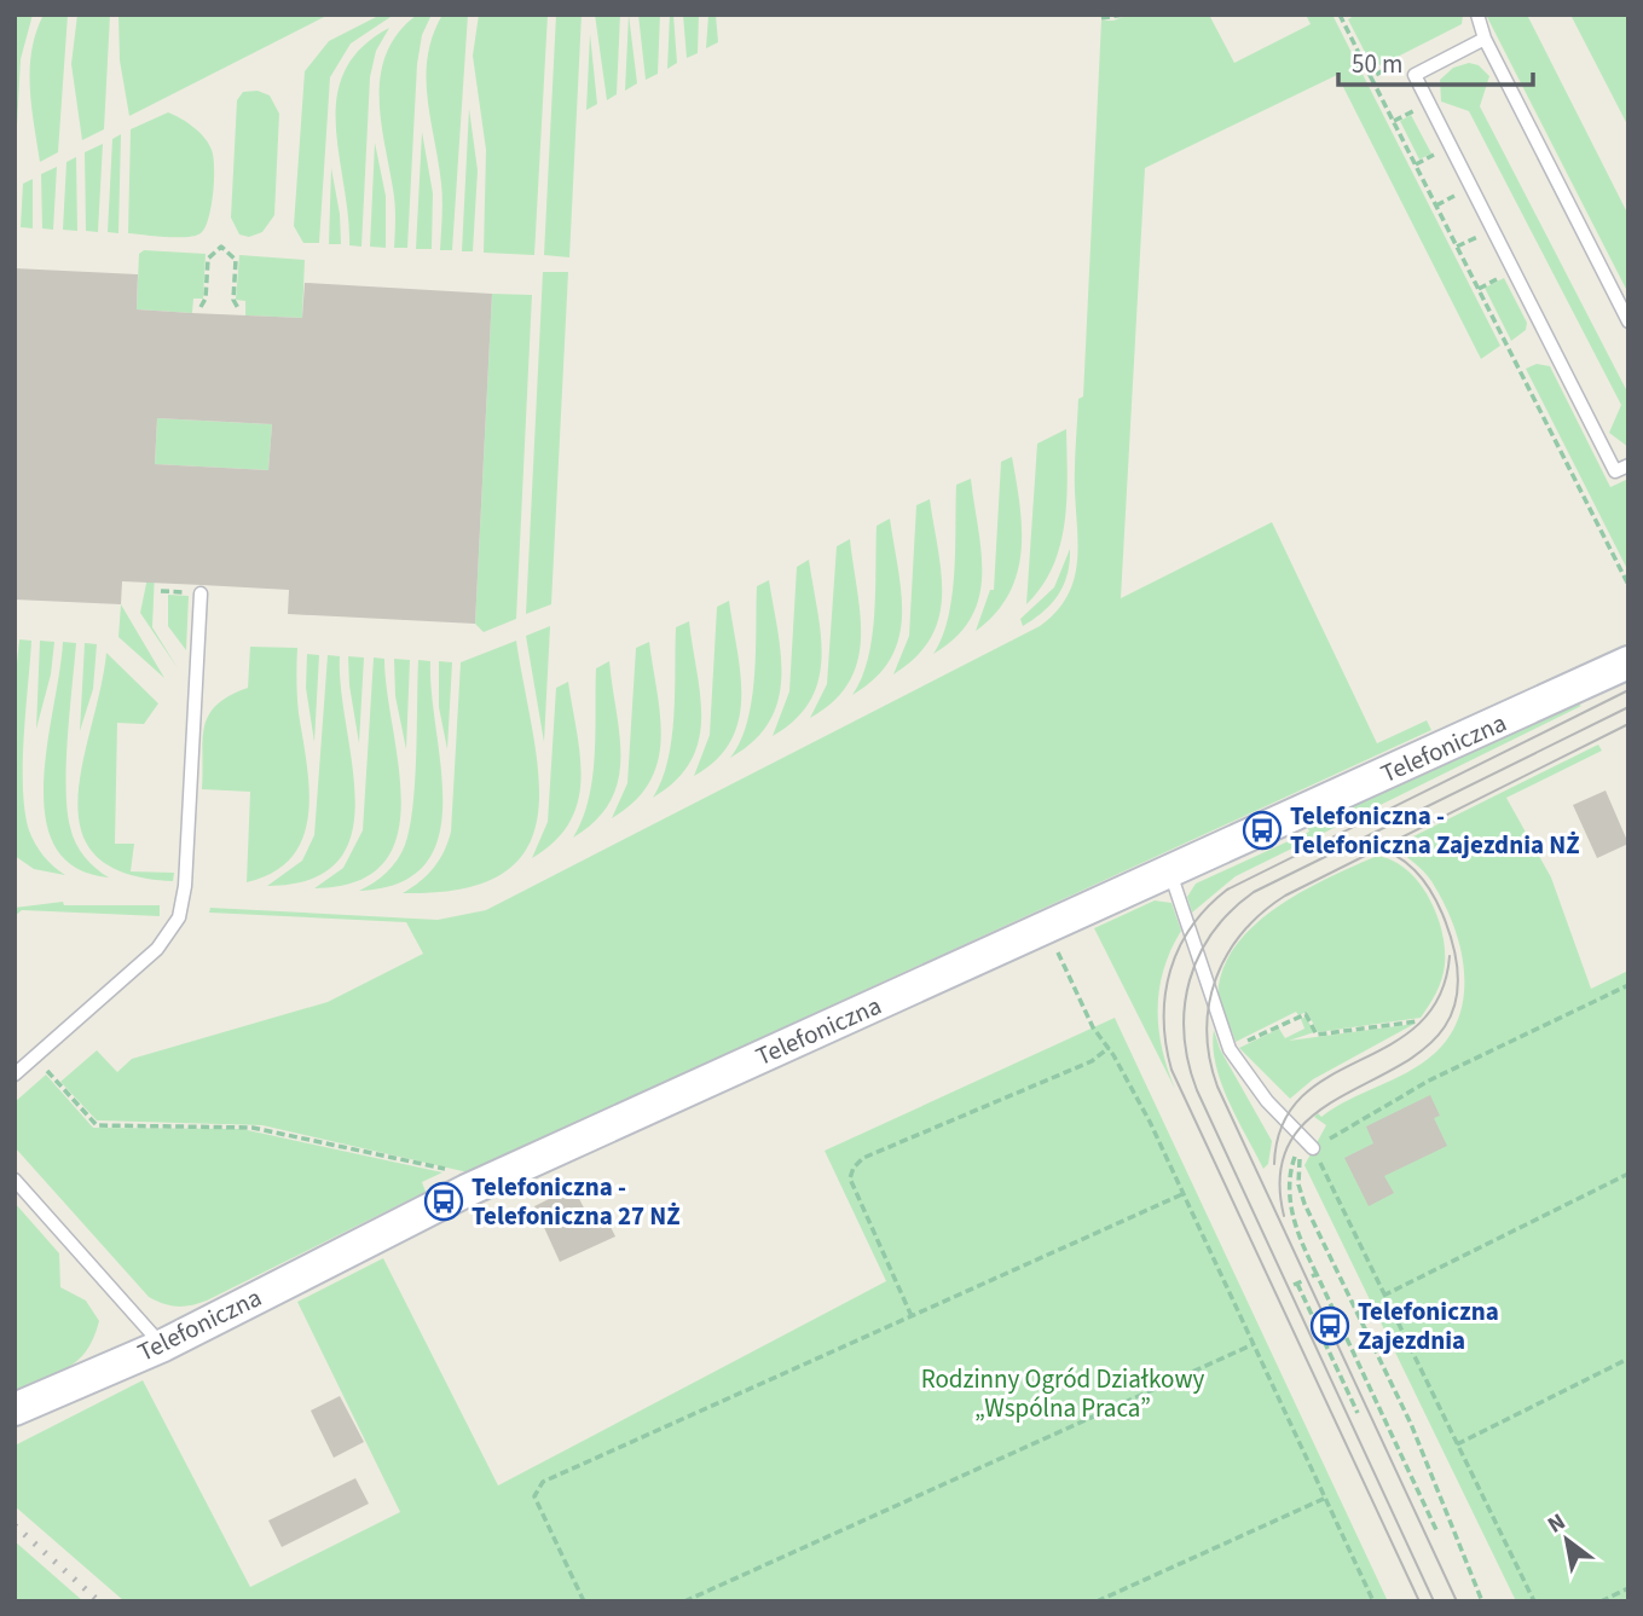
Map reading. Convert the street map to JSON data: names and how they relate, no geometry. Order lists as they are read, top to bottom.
{
  "streets": {
    "street": ["Telefoniczna"]
  },
  "parks": ["Rodzinny Ogród Działkowy „Wspólna Praca”"],
  "places": {
    "bus stop": ["Telefoniczna - Telefoniczna Zajezdnia NŻ", "Telefoniczna - Telefoniczna 27 NŻ", "Telefoniczna Zajezdnia"]
  },
  "scale_bar": "50 m",
  "north": "top left"
}
